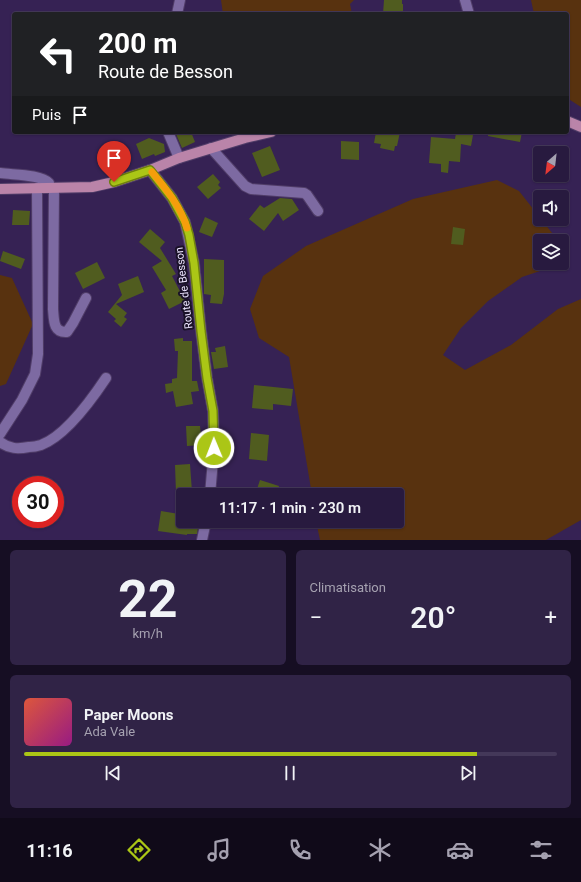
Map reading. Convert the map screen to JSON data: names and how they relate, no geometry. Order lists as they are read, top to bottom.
{
  "streets": {
    "street": ["Route de Besson"]
  },
  "north": "bottom left",
  "page": {
    "turn": ["200 m", "Route de Besson"],
    "then": "Puis",
    "limit": "30",
    "trip": "11:17 · 1 min · 230 m",
    "tile": [
      ["22", "km/h"],
      "Climatisation"
    ],
    "heat": ["−", "20°", "+"],
    "song": ["Paper Moons", "Ada Vale"],
    "tabs": "11:16"
  }
}
